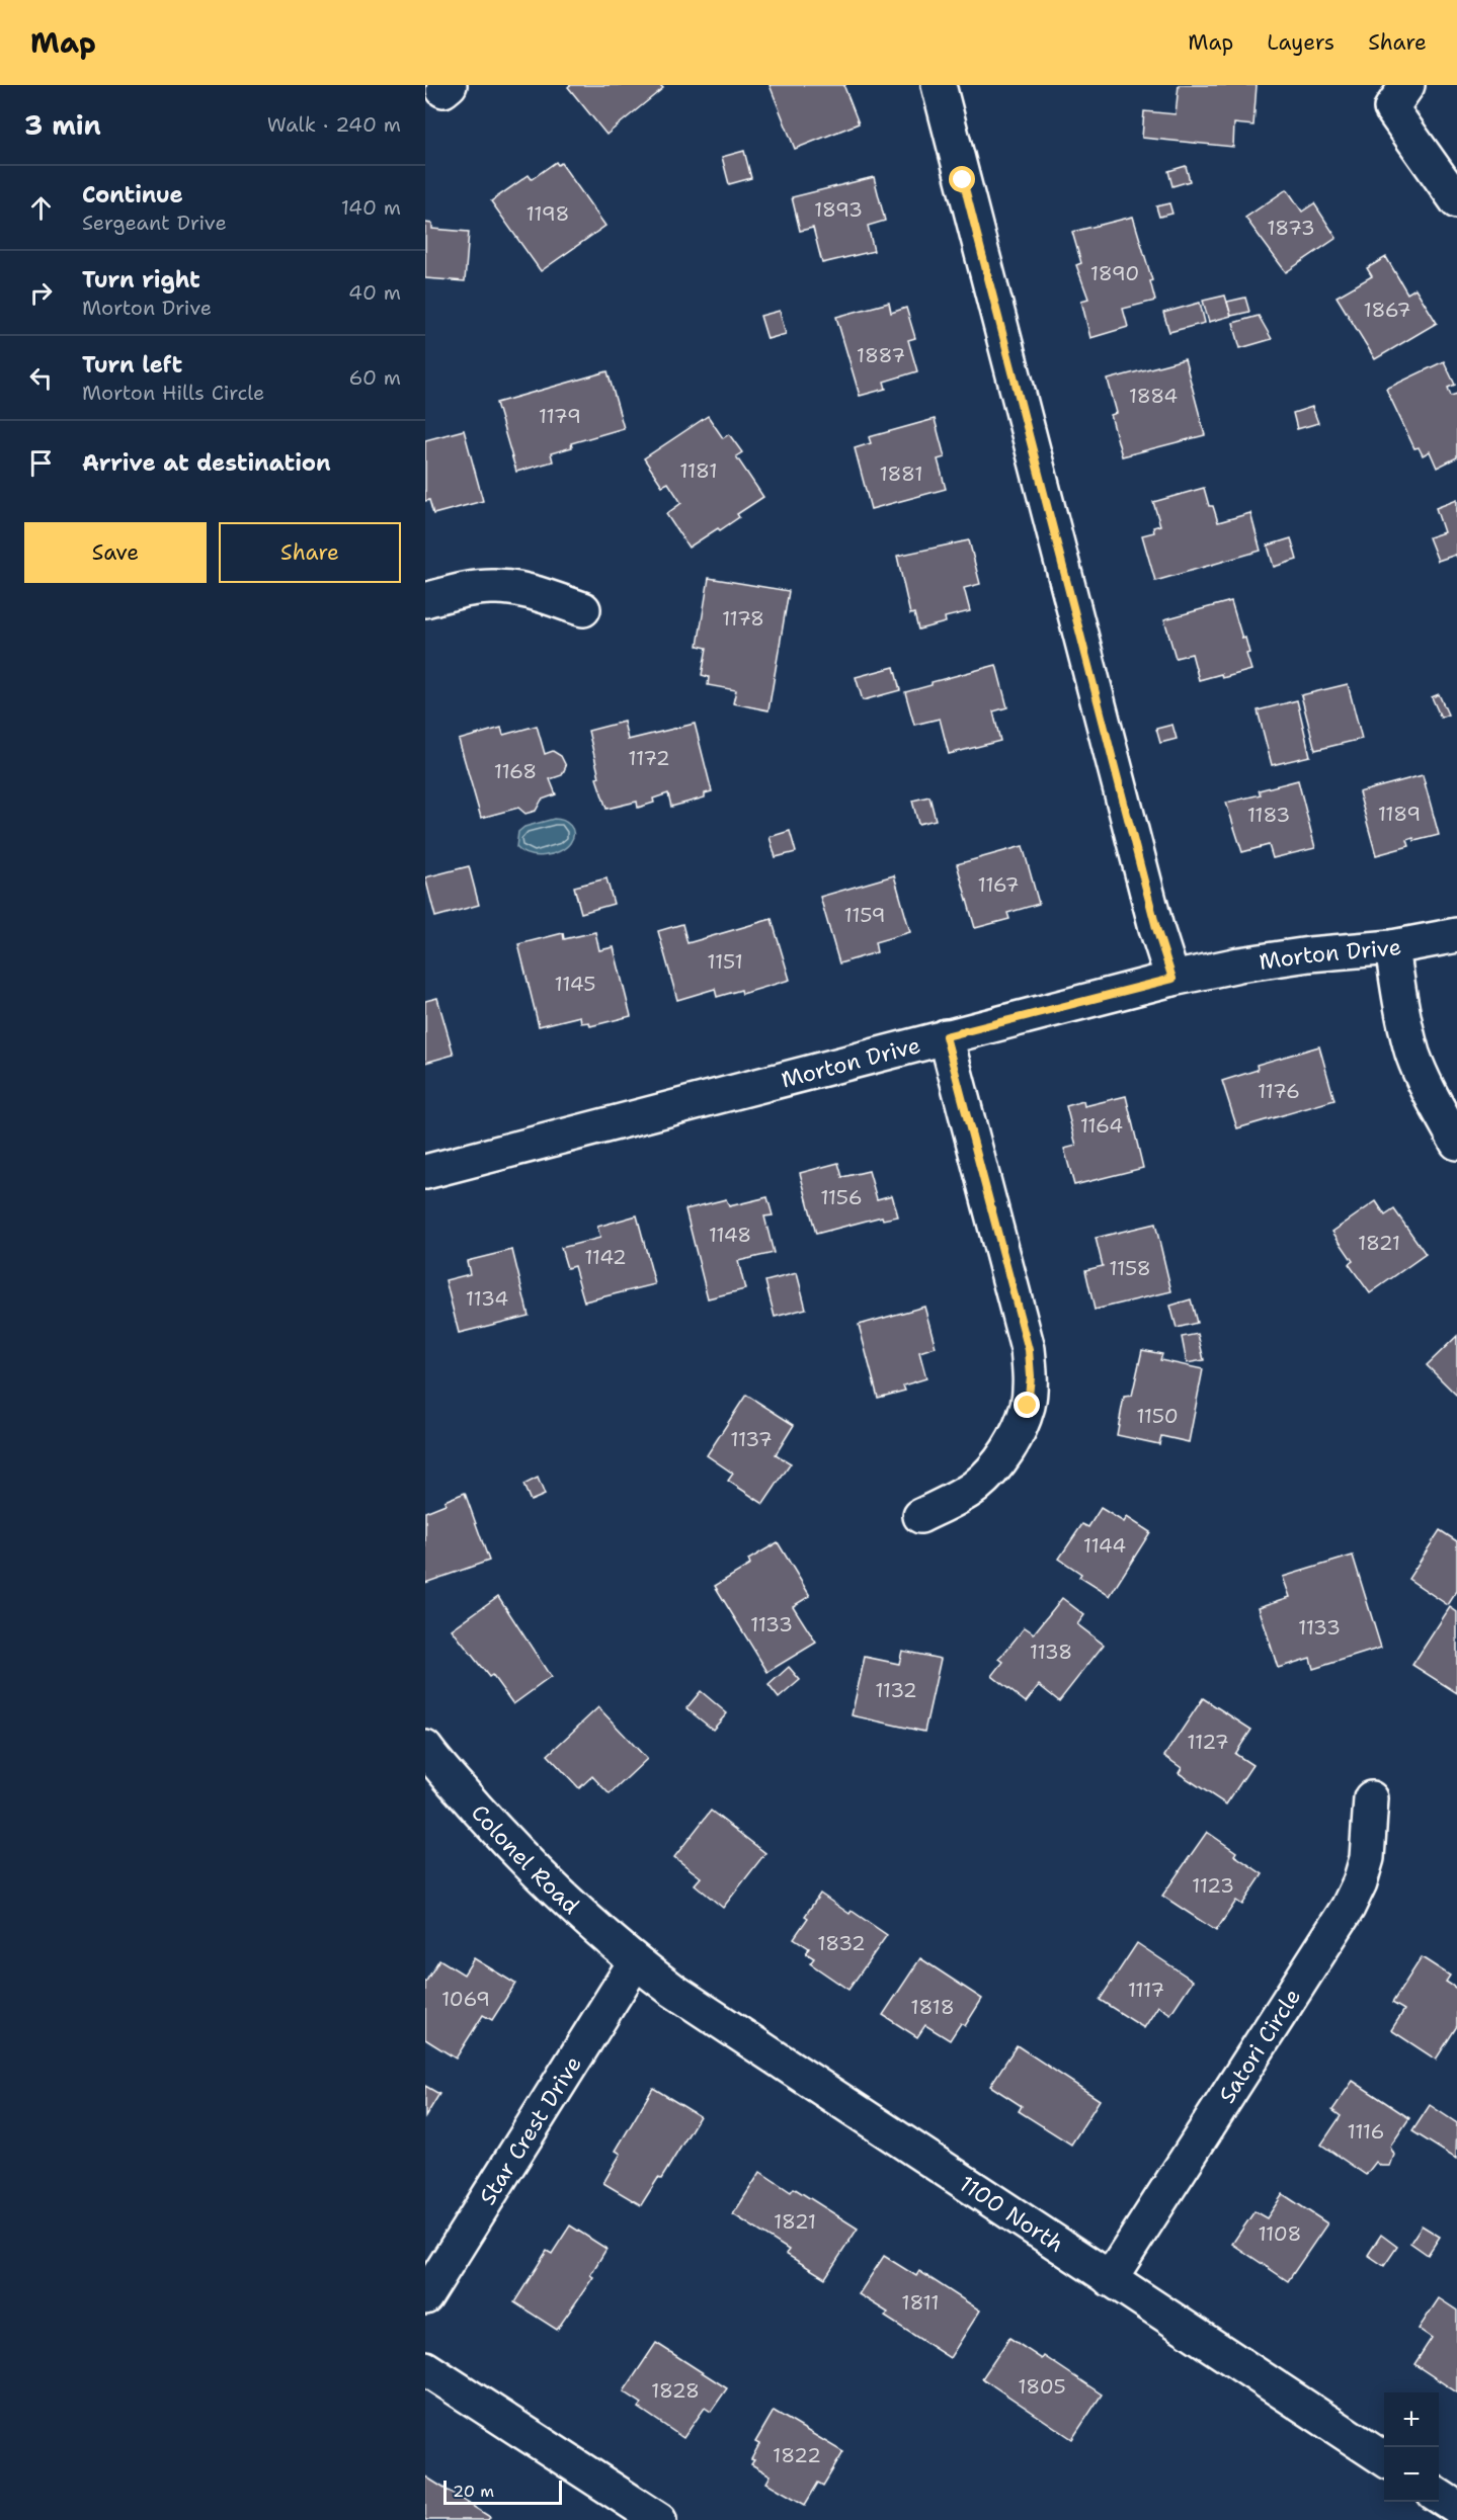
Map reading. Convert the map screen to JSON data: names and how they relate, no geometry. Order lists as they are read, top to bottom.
{
  "streets": {
    "street": [
      "Morton Drive",
      "Colonel Road",
      "Satori Circle",
      "Star Crest Drive",
      "1100 North"
    ]
  },
  "crossings": [
    ["Colonel Road", "Star Crest Drive"],
    ["Colonel Road", "1100 North"],
    ["Satori Circle", "1100 North"],
    ["Star Crest Drive", "1100 North"]
  ],
  "house_numbers": [
    "1893",
    "1198",
    "1873",
    "1890",
    "1867",
    "1887",
    "1884",
    "1179",
    "1181",
    "1881",
    "1178",
    "1172",
    "1168",
    "1189",
    "1183",
    "1167",
    "1159",
    "1151",
    "1145",
    "1176",
    "1164",
    "1156",
    "1148",
    "1821",
    "1142",
    "1158",
    "1134",
    "1150",
    "1137",
    "1144",
    "1133",
    "1133",
    "1138",
    "1132",
    "1127",
    "1123",
    "1832",
    "1117",
    "1069",
    "1818",
    "1116",
    "1821",
    "1108",
    "1811",
    "1805",
    "1828",
    "1822"
  ],
  "scale_bar": "20 m",
  "page": {
    "header": "Map",
    "nav": ["Map", "Layers", "Share"],
    "heading": ["3 min", "Walk · 240 m"],
    "list": [
      ["Continue", "Sergeant Drive", "140 m"],
      ["Turn right", "Morton Drive", "40 m"],
      ["Turn left", "Morton Hills Circle", "60 m"],
      "Arrive at destination"
    ],
    "buttons": ["Save", "Share"],
    "map_buttons": ["+", "−"],
    "scale": "20 m"
  }
}
